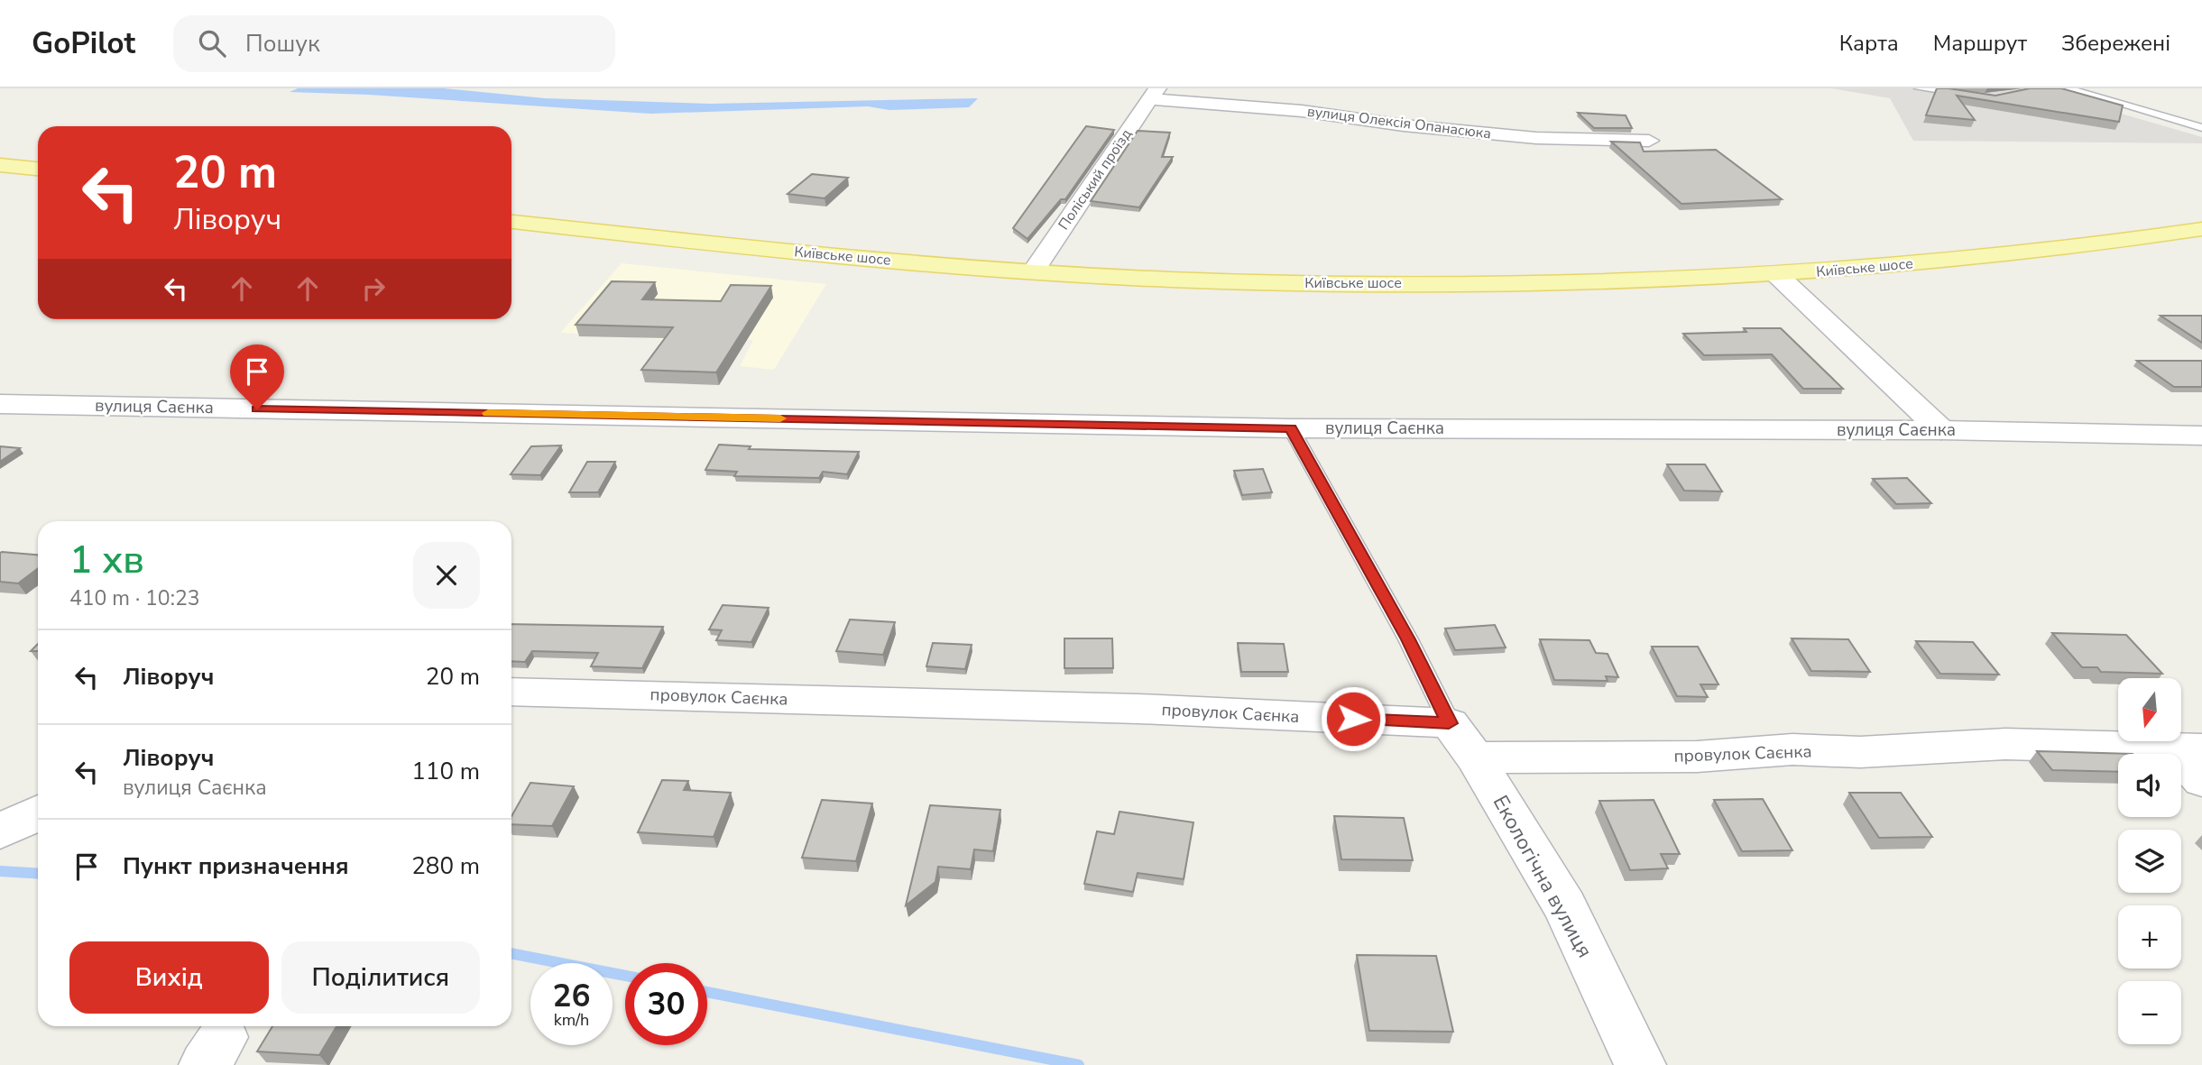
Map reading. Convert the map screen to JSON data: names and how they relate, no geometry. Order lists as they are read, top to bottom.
{
  "streets": {
    "main road": ["Київське шосе"],
    "street": [
      "вулиця Олексія Опанасюка",
      "Поліський проїзд",
      "вулиця Саєнка",
      "провулок Саєнка",
      "Екологічна вулиця"
    ]
  },
  "crossings": [
    ["вулиця Олексія Опанасюка", "Поліський проїзд"],
    ["Поліський проїзд", "Київське шосе"],
    ["провулок Саєнка", "Екологічна вулиця"]
  ],
  "north": "bottom",
  "page": {
    "header": "GoPilot",
    "search": "Пошук",
    "nav": ["Карта", "Маршрут", "Збережені"],
    "turn": ["20 m", "Ліворуч"],
    "heading": ["1 хв", "410 m · 10:23"],
    "list": [
      {
        "name": "Ліворуч",
        "value": "20 m"
      },
      {
        "name": "Ліворуч",
        "note": "вулиця Саєнка",
        "value": "110 m"
      },
      {
        "name": "Пункт призначення",
        "value": "280 m"
      }
    ],
    "map_buttons": ["+", "−"],
    "buttons": ["Вихід", "Поділитися"],
    "speed": "26 km/h",
    "limit": "30"
  }
}
